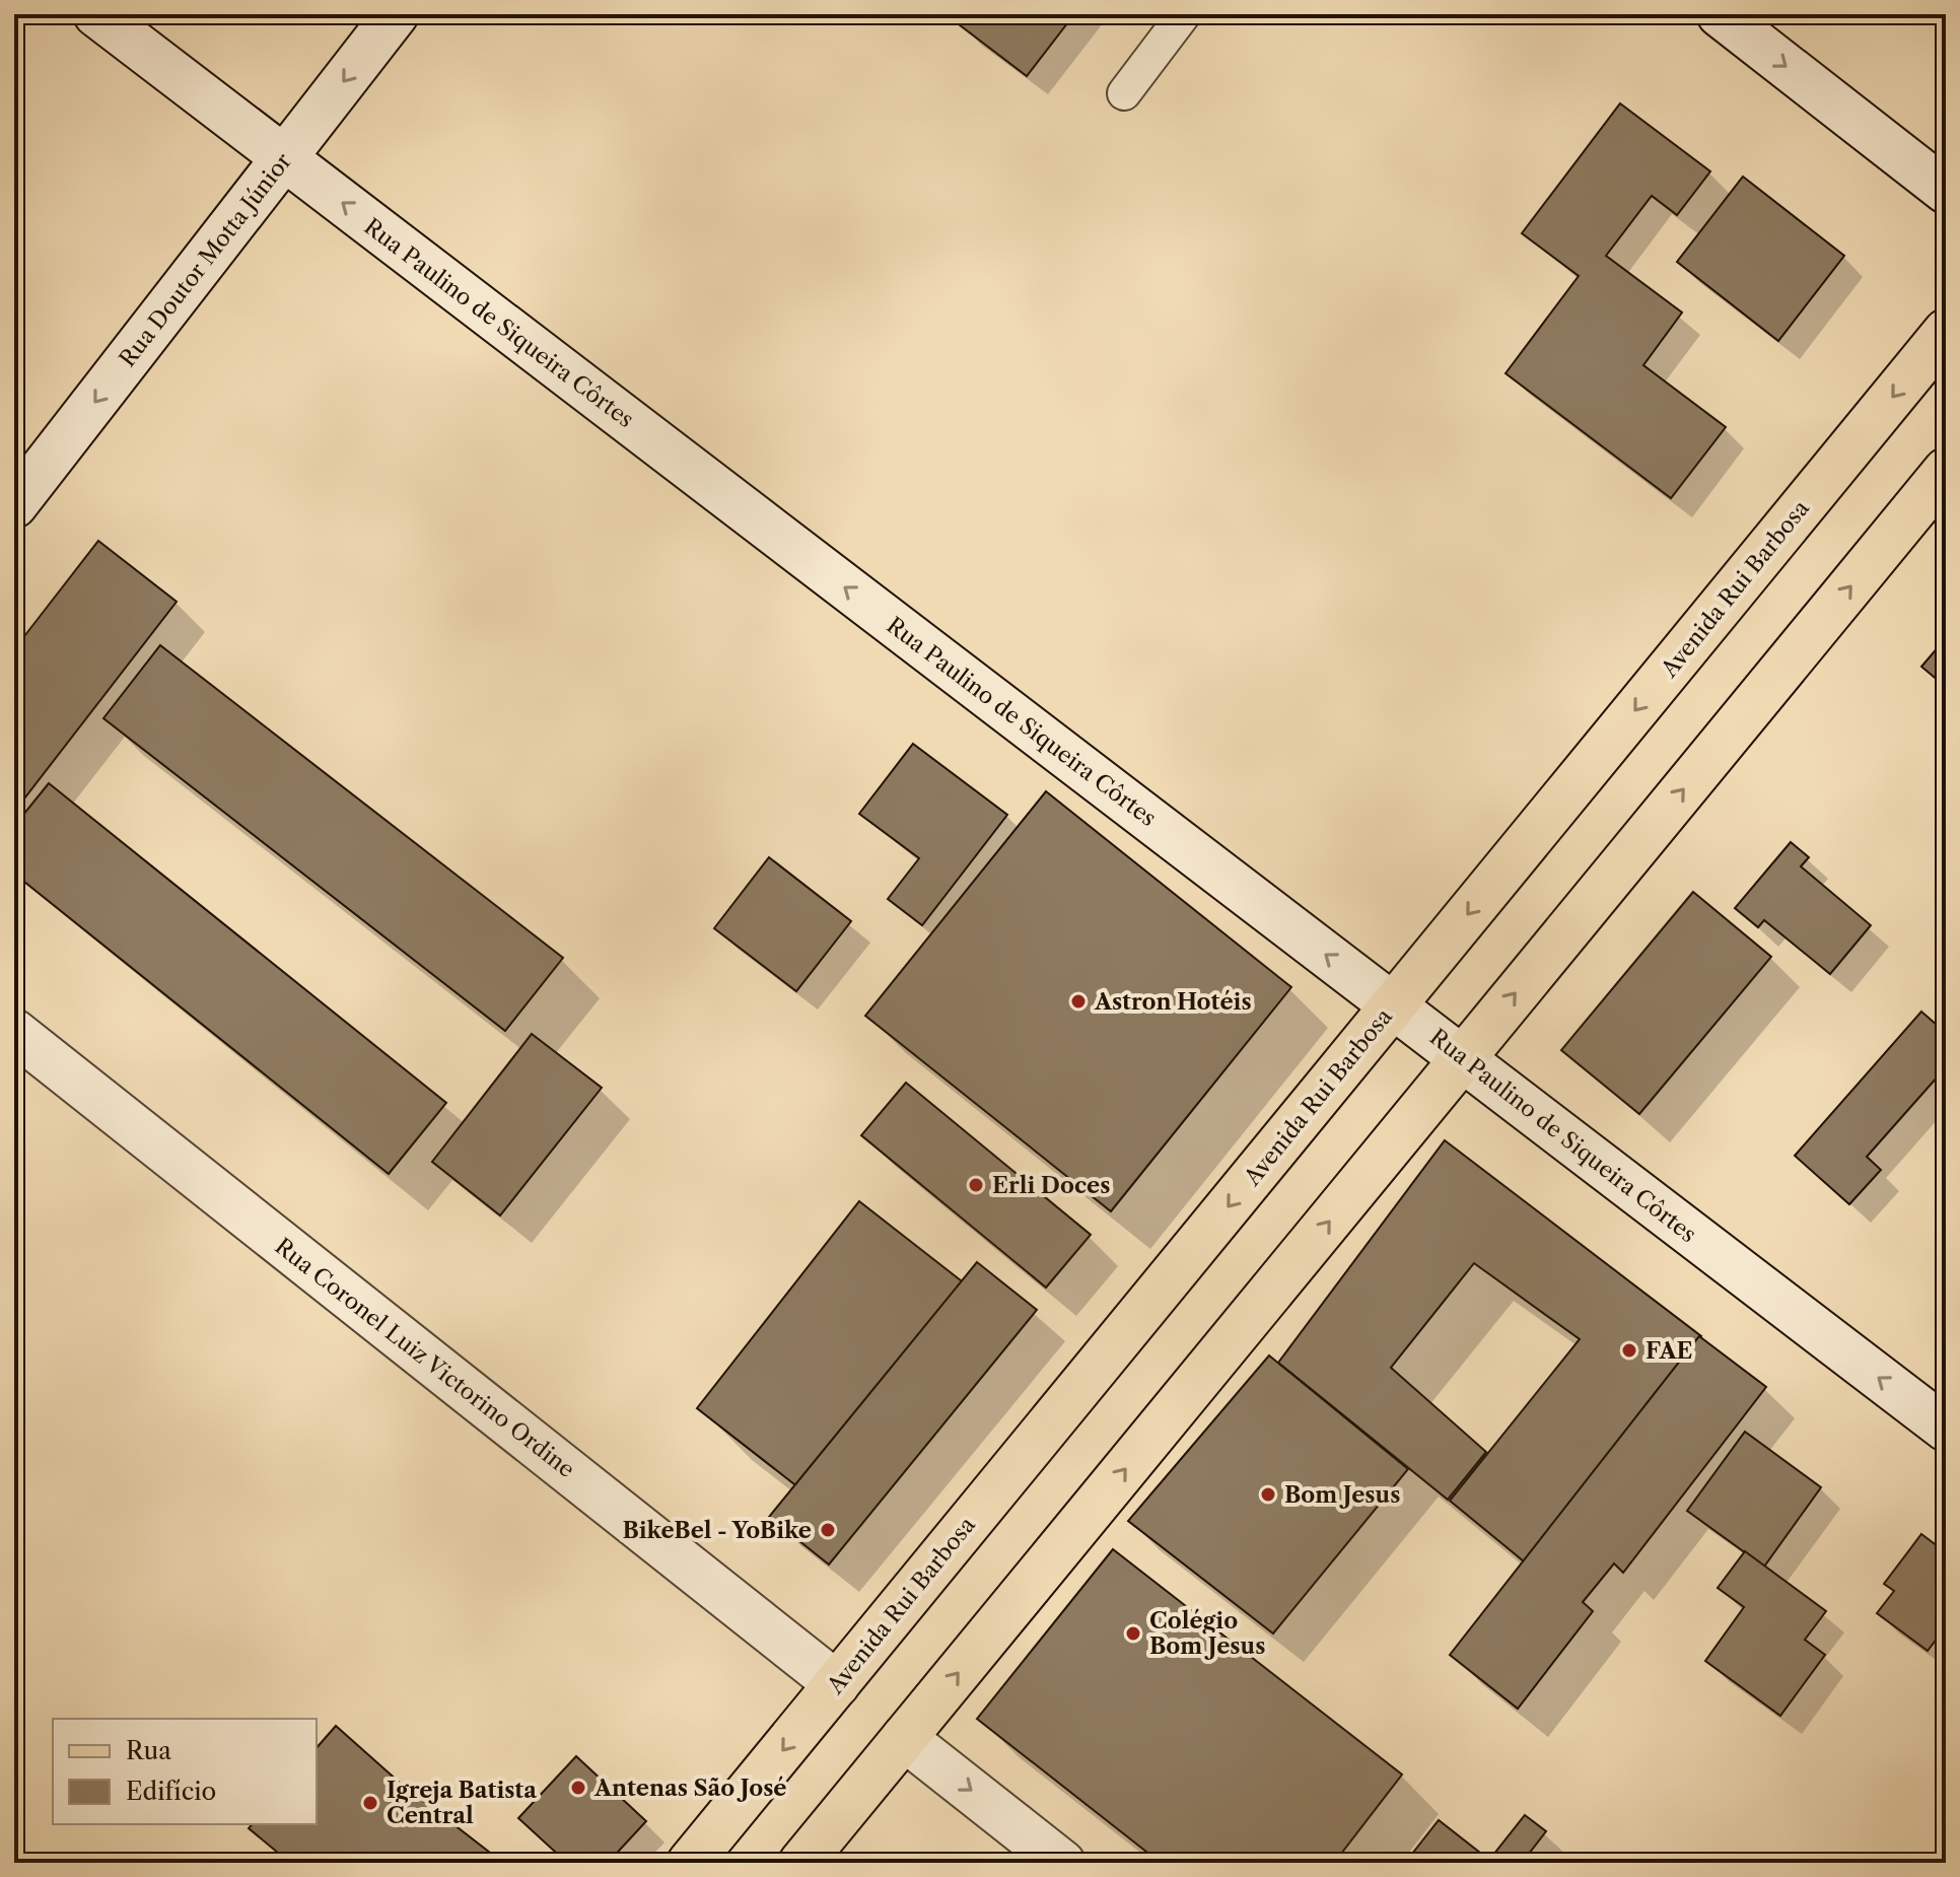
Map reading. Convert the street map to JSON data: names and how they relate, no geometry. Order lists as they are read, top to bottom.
{
  "streets": {
    "main road": ["Avenida Rui Barbosa"],
    "street": ["Rua Doutor Motta Júnior", "Rua Paulino de Siqueira Côrtes", "Rua Coronel Luiz Victorino Ordine"]
  },
  "crossings": [
    ["Rua Doutor Motta Júnior", "Rua Paulino de Siqueira Côrtes"],
    ["Rua Paulino de Siqueira Côrtes", "Avenida Rui Barbosa"],
    ["Avenida Rui Barbosa", "Rua Coronel Luiz Victorino Ordine"]
  ],
  "one_way": ["Rua Doutor Motta Júnior", "Rua Paulino de Siqueira Côrtes"],
  "places": [
    "Astron Hotéis",
    "Erli Doces",
    "FAE",
    "Bom Jesus",
    "BikeBel - YoBike",
    "Colégio Bom Jesus",
    "Antenas São José",
    "Igreja Batista Central"
  ],
  "legend": ["Rua", "Edifício"]
}
